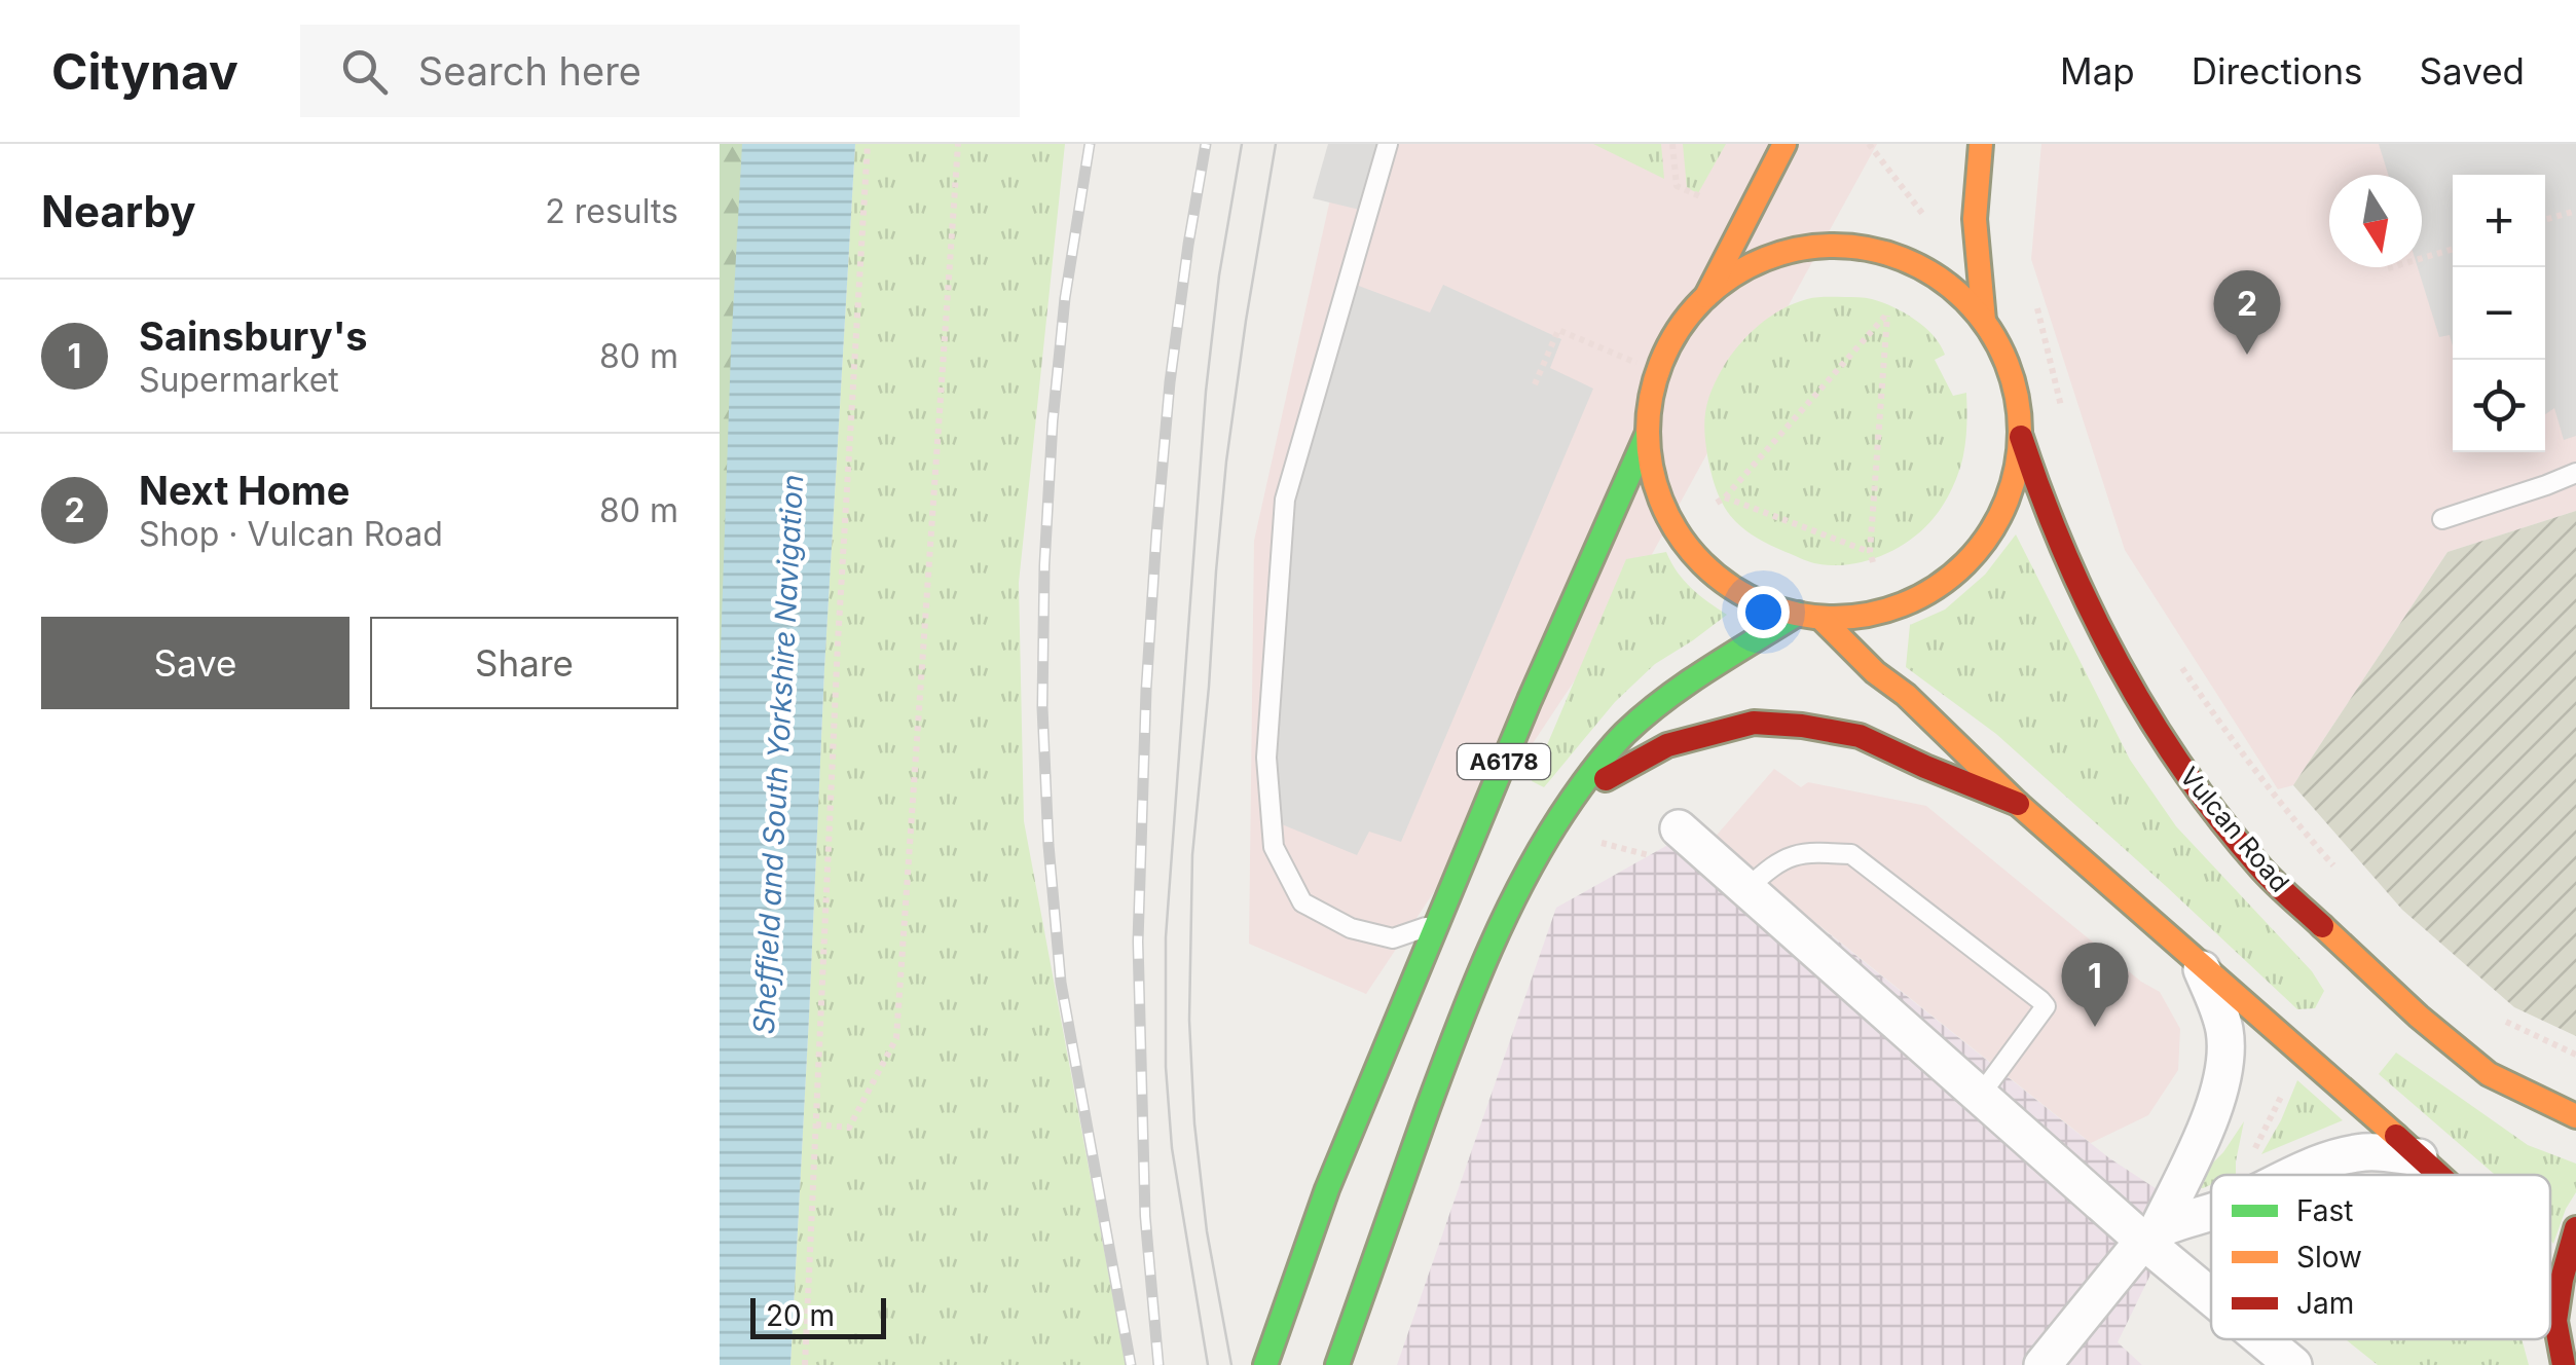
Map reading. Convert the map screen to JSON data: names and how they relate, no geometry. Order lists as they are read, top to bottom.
{
  "streets": {
    "main road": ["A6178", "Vulcan Road"]
  },
  "crossings": [
    ["A6178", "Vulcan Road"]
  ],
  "water": ["Sheffield and South Yorkshire Navigation"],
  "legend": ["Fast", "Slow", "Jam"],
  "scale_bar": "20 m",
  "north": "bottom",
  "page": {
    "header": "Citynav",
    "search": "Search here",
    "nav": ["Map", "Directions", "Saved"],
    "heading": ["Nearby", "2 results"],
    "map_buttons": ["+", "−"],
    "pins": ["2", "1"],
    "list": [
      {
        "mark": "1",
        "name": "Sainsbury's",
        "note": "Supermarket",
        "value": "80 m"
      },
      {
        "mark": "2",
        "name": "Next Home",
        "note": "Shop · Vulcan Road",
        "value": "80 m"
      }
    ],
    "buttons": ["Save", "Share"],
    "scale": "20 m"
  }
}
